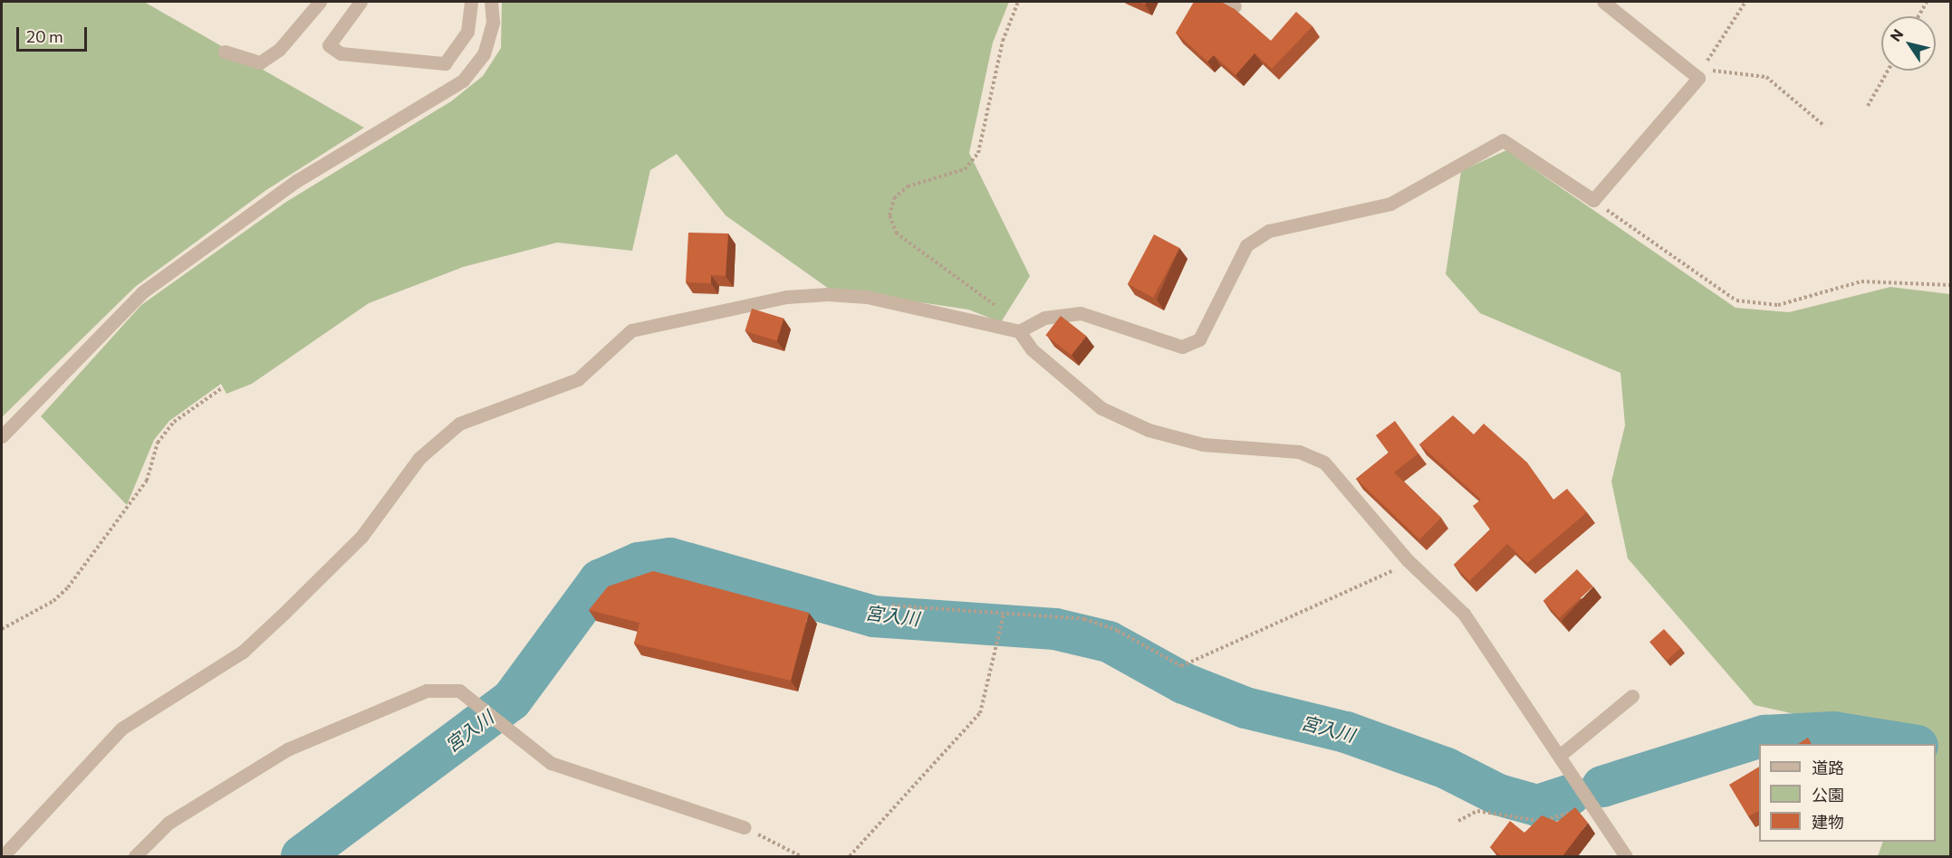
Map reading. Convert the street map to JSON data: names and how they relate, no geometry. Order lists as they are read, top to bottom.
{
  "water": ["宮入川"],
  "legend": ["道路", "公園", "建物"],
  "scale_bar": "20 m",
  "north": "top left"
}
